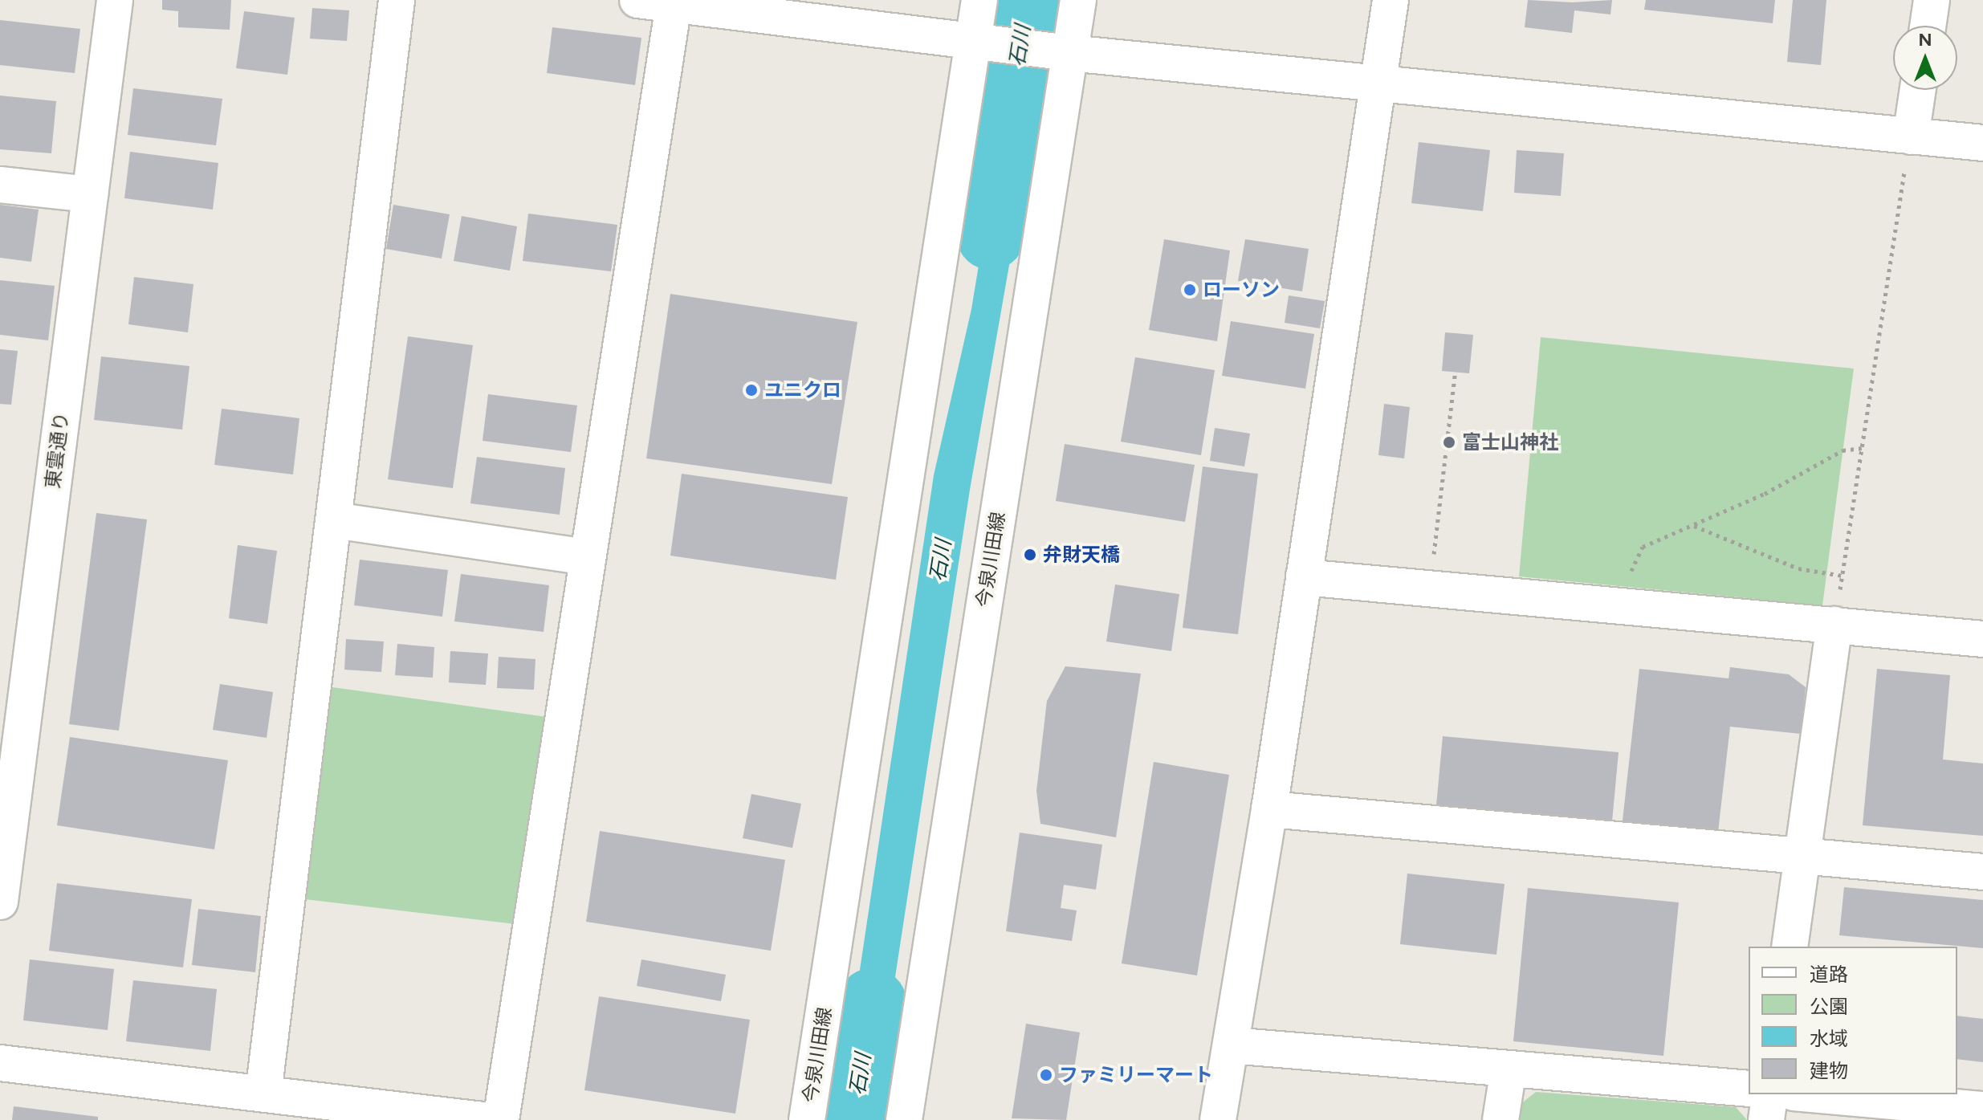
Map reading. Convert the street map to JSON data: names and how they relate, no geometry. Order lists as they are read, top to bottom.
{
  "streets": {
    "street": ["東雲通り", "今泉川田線"]
  },
  "water": ["石川"],
  "places": [
    "ローソン",
    "ユニクロ",
    "富士山神社",
    "弁財天橋",
    "ファミリーマート"
  ],
  "legend": [
    "道路",
    "公園",
    "水域",
    "建物"
  ],
  "north": "top"
}
